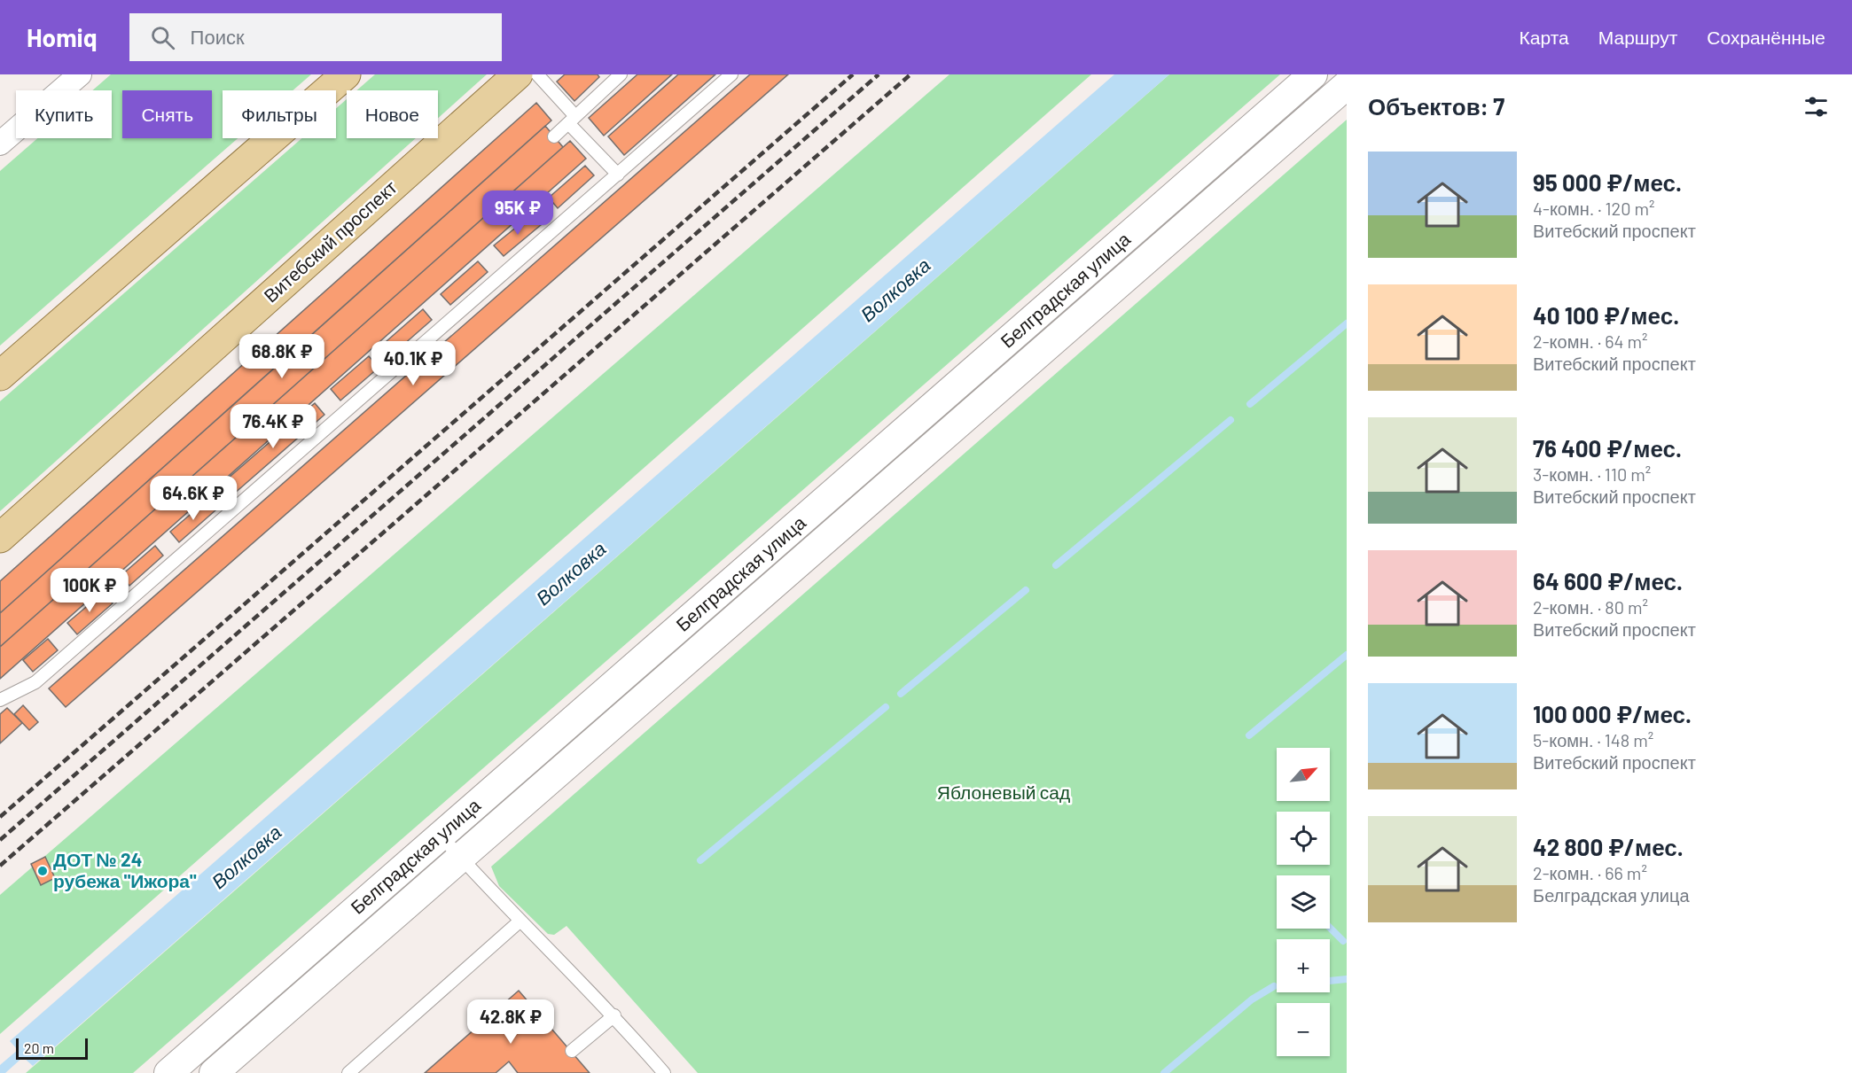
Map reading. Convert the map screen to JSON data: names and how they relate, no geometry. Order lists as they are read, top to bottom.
{
  "streets": {
    "main road": ["Витебский проспект"],
    "street": ["Белградская улица"]
  },
  "water": ["Волковка"],
  "parks": ["Яблоневый сад"],
  "places": ["ДОТ № 24 рубежа \"Ижора\""],
  "scale_bar": "20 m",
  "north": "top right",
  "page": {
    "header": "Homiq",
    "search": "Поиск",
    "nav": ["Карта", "Маршрут", "Сохранённые"],
    "heading": "Объектов: 7",
    "chip": [
      "Купить",
      "Снять",
      "Фильтры",
      "Новое"
    ],
    "list": [
      {
        "name": "95 000 ₽/мес.",
        "note": "4-комн. · 120 m² · Витебский проспект"
      },
      {
        "name": "40 100 ₽/мес.",
        "note": "2-комн. · 64 m² · Витебский проспект"
      },
      {
        "name": "76 400 ₽/мес.",
        "note": "3-комн. · 110 m² · Витебский проспект"
      },
      {
        "name": "64 600 ₽/мес.",
        "note": "2-комн. · 80 m² · Витебский проспект"
      },
      {
        "name": "100 000 ₽/мес.",
        "note": "5-комн. · 148 m² · Витебский проспект"
      },
      {
        "name": "42 800 ₽/мес.",
        "note": "2-комн. · 66 m² · Белградская улица"
      }
    ],
    "price": [
      "95K ₽",
      "68.8K ₽",
      "40.1K ₽",
      "76.4K ₽",
      "64.6K ₽",
      "100K ₽",
      "42.8K ₽"
    ],
    "map_buttons": ["+", "−"],
    "scale": "20 m"
  }
}
